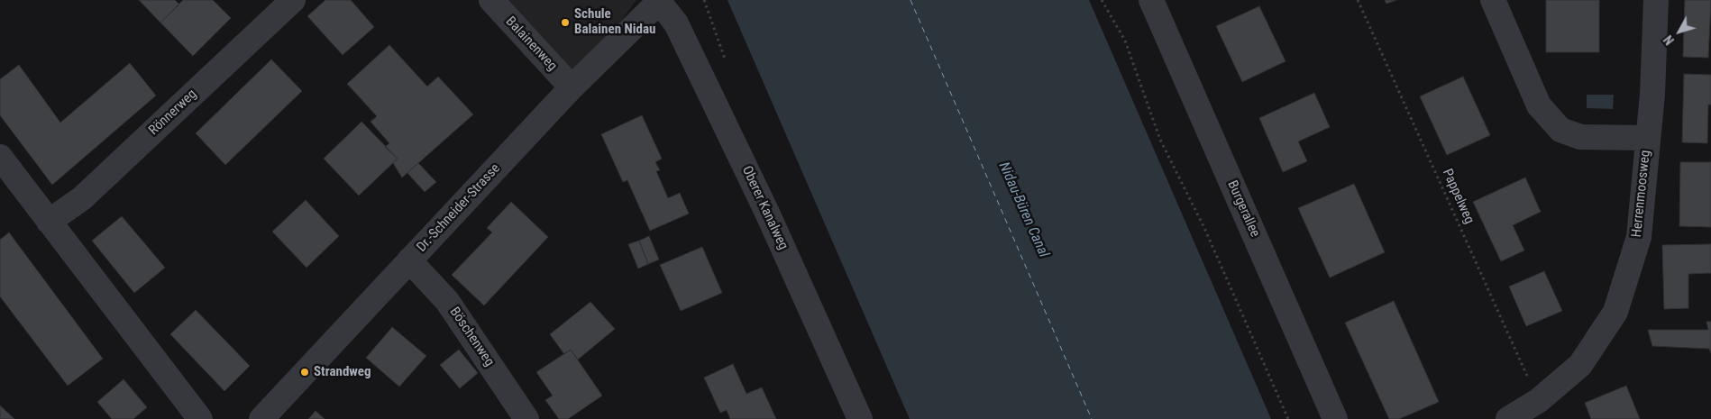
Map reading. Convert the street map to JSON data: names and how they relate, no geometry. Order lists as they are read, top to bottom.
{
  "streets": {
    "street": [
      "Balainenweg",
      "Rönnerweg",
      "Herrenmoosweg",
      "Dr.-Schneider-Strasse",
      "Oberer Kanalweg",
      "Burgerallee",
      "Böschenweg"
    ],
    "path": ["Pappelweg"]
  },
  "crossings": [
    ["Balainenweg", "Dr.-Schneider-Strasse"],
    ["Herrenmoosweg", "Pappelweg"],
    ["Dr.-Schneider-Strasse", "Oberer Kanalweg"],
    ["Dr.-Schneider-Strasse", "Böschenweg"]
  ],
  "water": ["Nidau-Büren Canal"],
  "places": ["Schule Balainen Nidau", "Strandweg"],
  "north": "bottom left"
}
